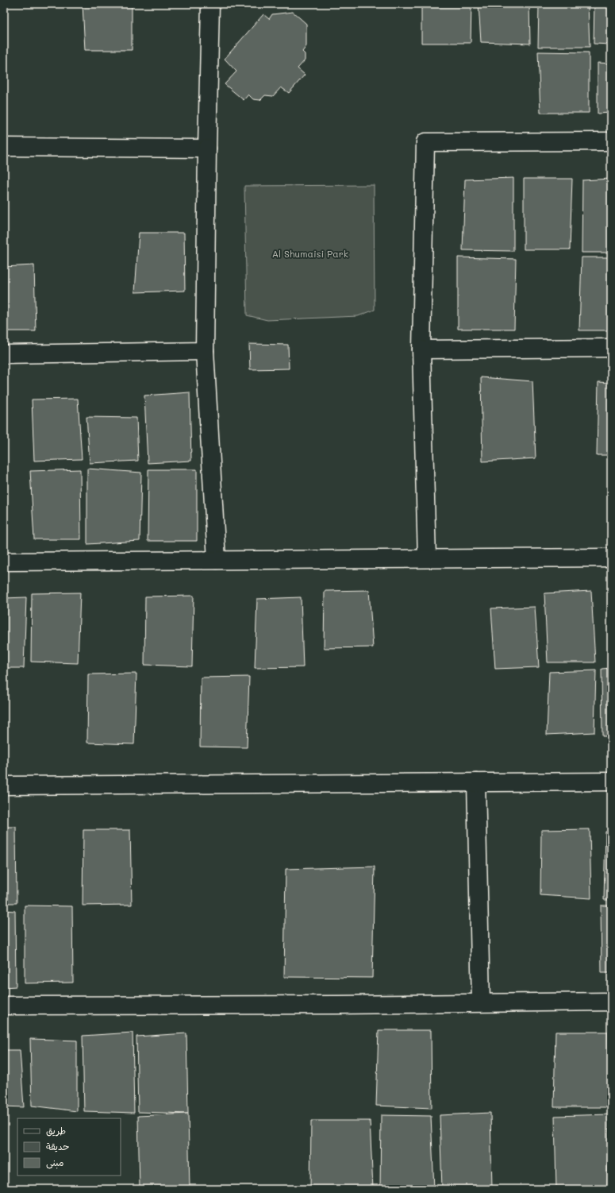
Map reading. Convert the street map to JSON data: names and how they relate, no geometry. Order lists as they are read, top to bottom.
{
  "parks": ["Al Shumaisi Park"],
  "legend": ["طريق", "حديقة", "مبنى"]
}
